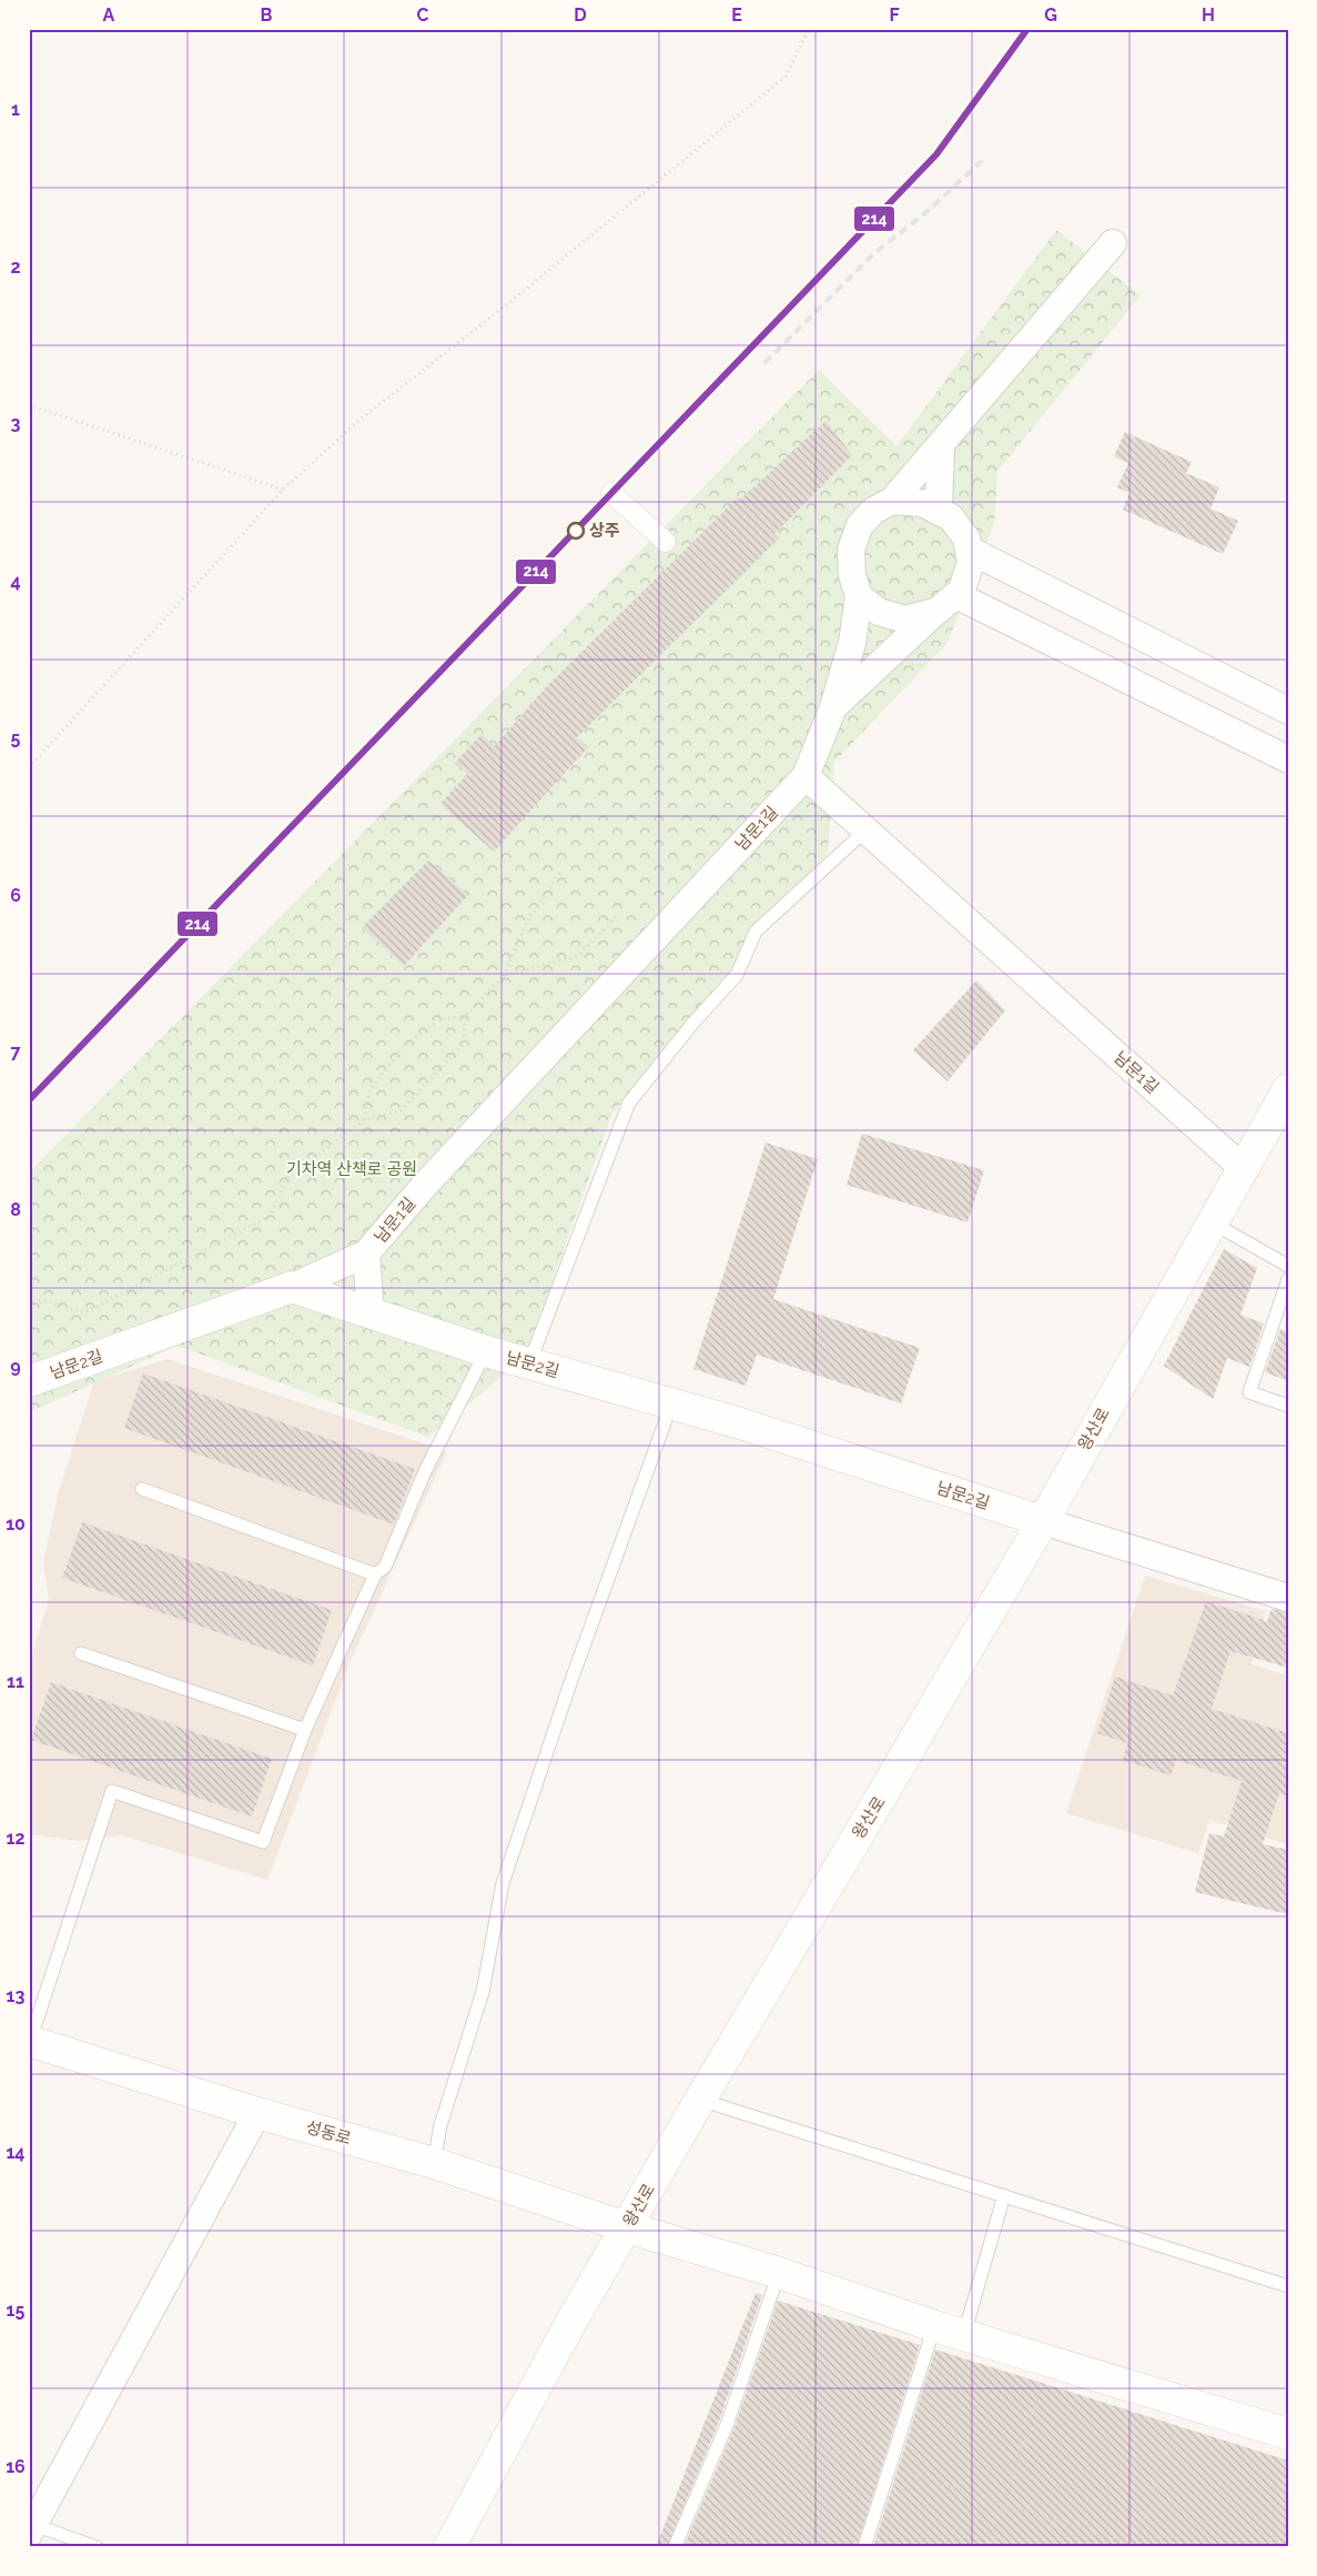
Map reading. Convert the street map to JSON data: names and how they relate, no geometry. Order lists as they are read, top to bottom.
{
  "streets": {
    "street": [
      "남문1길",
      "남문2길",
      "왕산로",
      "성동로"
    ]
  },
  "crossings": [
    ["남문1길", "남문2길"],
    ["남문1길", "왕산로"],
    ["남문2길", "왕산로"],
    ["왕산로", "성동로"]
  ],
  "parks": ["기차역 산책로 공원"],
  "places": ["상주"],
  "lines": ["transit line 214"],
  "grid": {
    "columns": [
      "A",
      "B",
      "C",
      "D",
      "E",
      "F",
      "G",
      "H"
    ],
    "rows": [
      "1",
      "2",
      "3",
      "4",
      "5",
      "6",
      "7",
      "8",
      "9",
      "10",
      "11",
      "12",
      "13",
      "14",
      "15",
      "16"
    ]
  }
}
